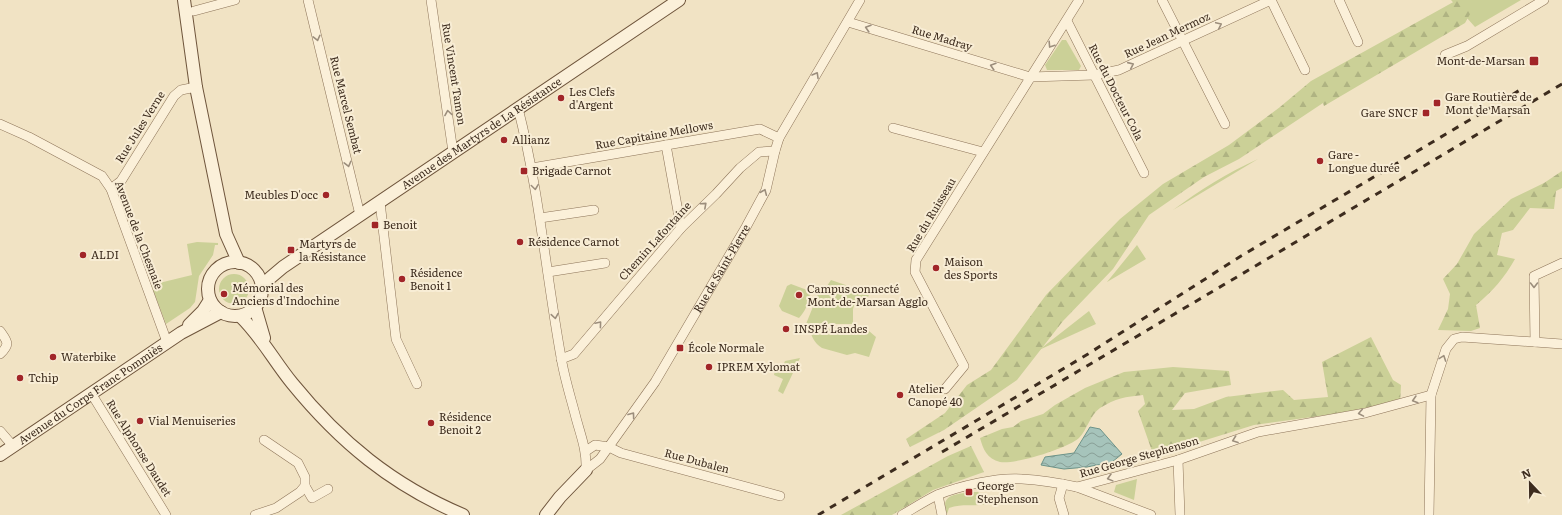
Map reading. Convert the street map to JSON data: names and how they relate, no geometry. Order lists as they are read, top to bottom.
{
  "streets": {
    "main road": ["Avenue des Martyrs de La Résistance", "Rue de Saint-Pierre", "Avenue du Corps Franc Pommiès"],
    "street": [
      "Rue Jean Mermoz",
      "Rue Madray",
      "Rue Vincent Tamon",
      "Rue du Docteur Cola",
      "Rue Marcel Sembat",
      "Rue Jules Verne",
      "Rue Capitaine Mellows",
      "Rue du Ruisseau",
      "Avenue de la Chesnaie",
      "Chemin Lafontaine",
      "Rue Alphonse Daudet",
      "Rue George Stephenson",
      "Rue Dubalen"
    ]
  },
  "crossings": [
    ["Rue Jean Mermoz", "Rue du Docteur Cola"],
    ["Rue Madray", "Rue du Ruisseau"],
    ["Rue Madray", "Rue de Saint-Pierre"],
    ["Rue Vincent Tamon", "Avenue des Martyrs de La Résistance"],
    ["Rue du Docteur Cola", "Rue du Ruisseau"],
    ["Rue Marcel Sembat", "Avenue des Martyrs de La Résistance"],
    ["Rue Jules Verne", "Avenue de la Chesnaie"],
    ["Avenue des Martyrs de La Résistance", "Avenue du Corps Franc Pommiès"],
    ["Rue Capitaine Mellows", "Rue de Saint-Pierre"],
    ["Avenue de la Chesnaie", "Avenue du Corps Franc Pommiès"],
    ["Chemin Lafontaine", "Rue de Saint-Pierre"],
    ["Rue de Saint-Pierre", "Rue Dubalen"],
    ["Avenue du Corps Franc Pommiès", "Rue Alphonse Daudet"]
  ],
  "one_way": [
    "Rue Jean Mermoz",
    "Rue Madray",
    "Rue Vincent Tamon",
    "Rue Marcel Sembat",
    "Chemin Lafontaine",
    "Rue de Saint-Pierre",
    "Rue George Stephenson"
  ],
  "places": {
    "transit": [
      "Mont-de-Marsan",
      "Gare Routière de Mont de Marsan",
      "Gare SNCF",
      "Brigade Carnot",
      "Benoit",
      "Martyrs de la Résistance",
      "École Normale",
      "George Stephenson"
    ],
    "other": [
      "Les Clefs d'Argent",
      "Allianz",
      "Gare - Longue durée",
      "Meubles D'occ",
      "Résidence Carnot",
      "ALDI",
      "Maison des Sports",
      "Résidence Benoit 1",
      "Mémorial des Anciens d'Indochine",
      "Campus connecté Mont-de-Marsan Agglo",
      "INSPÉ Landes",
      "Waterbike",
      "IPREM Xylomat",
      "Tchip",
      "Atelier Canopé 40",
      "Vial Menuiseries",
      "Résidence Benoit 2"
    ]
  },
  "north": "top"
}
